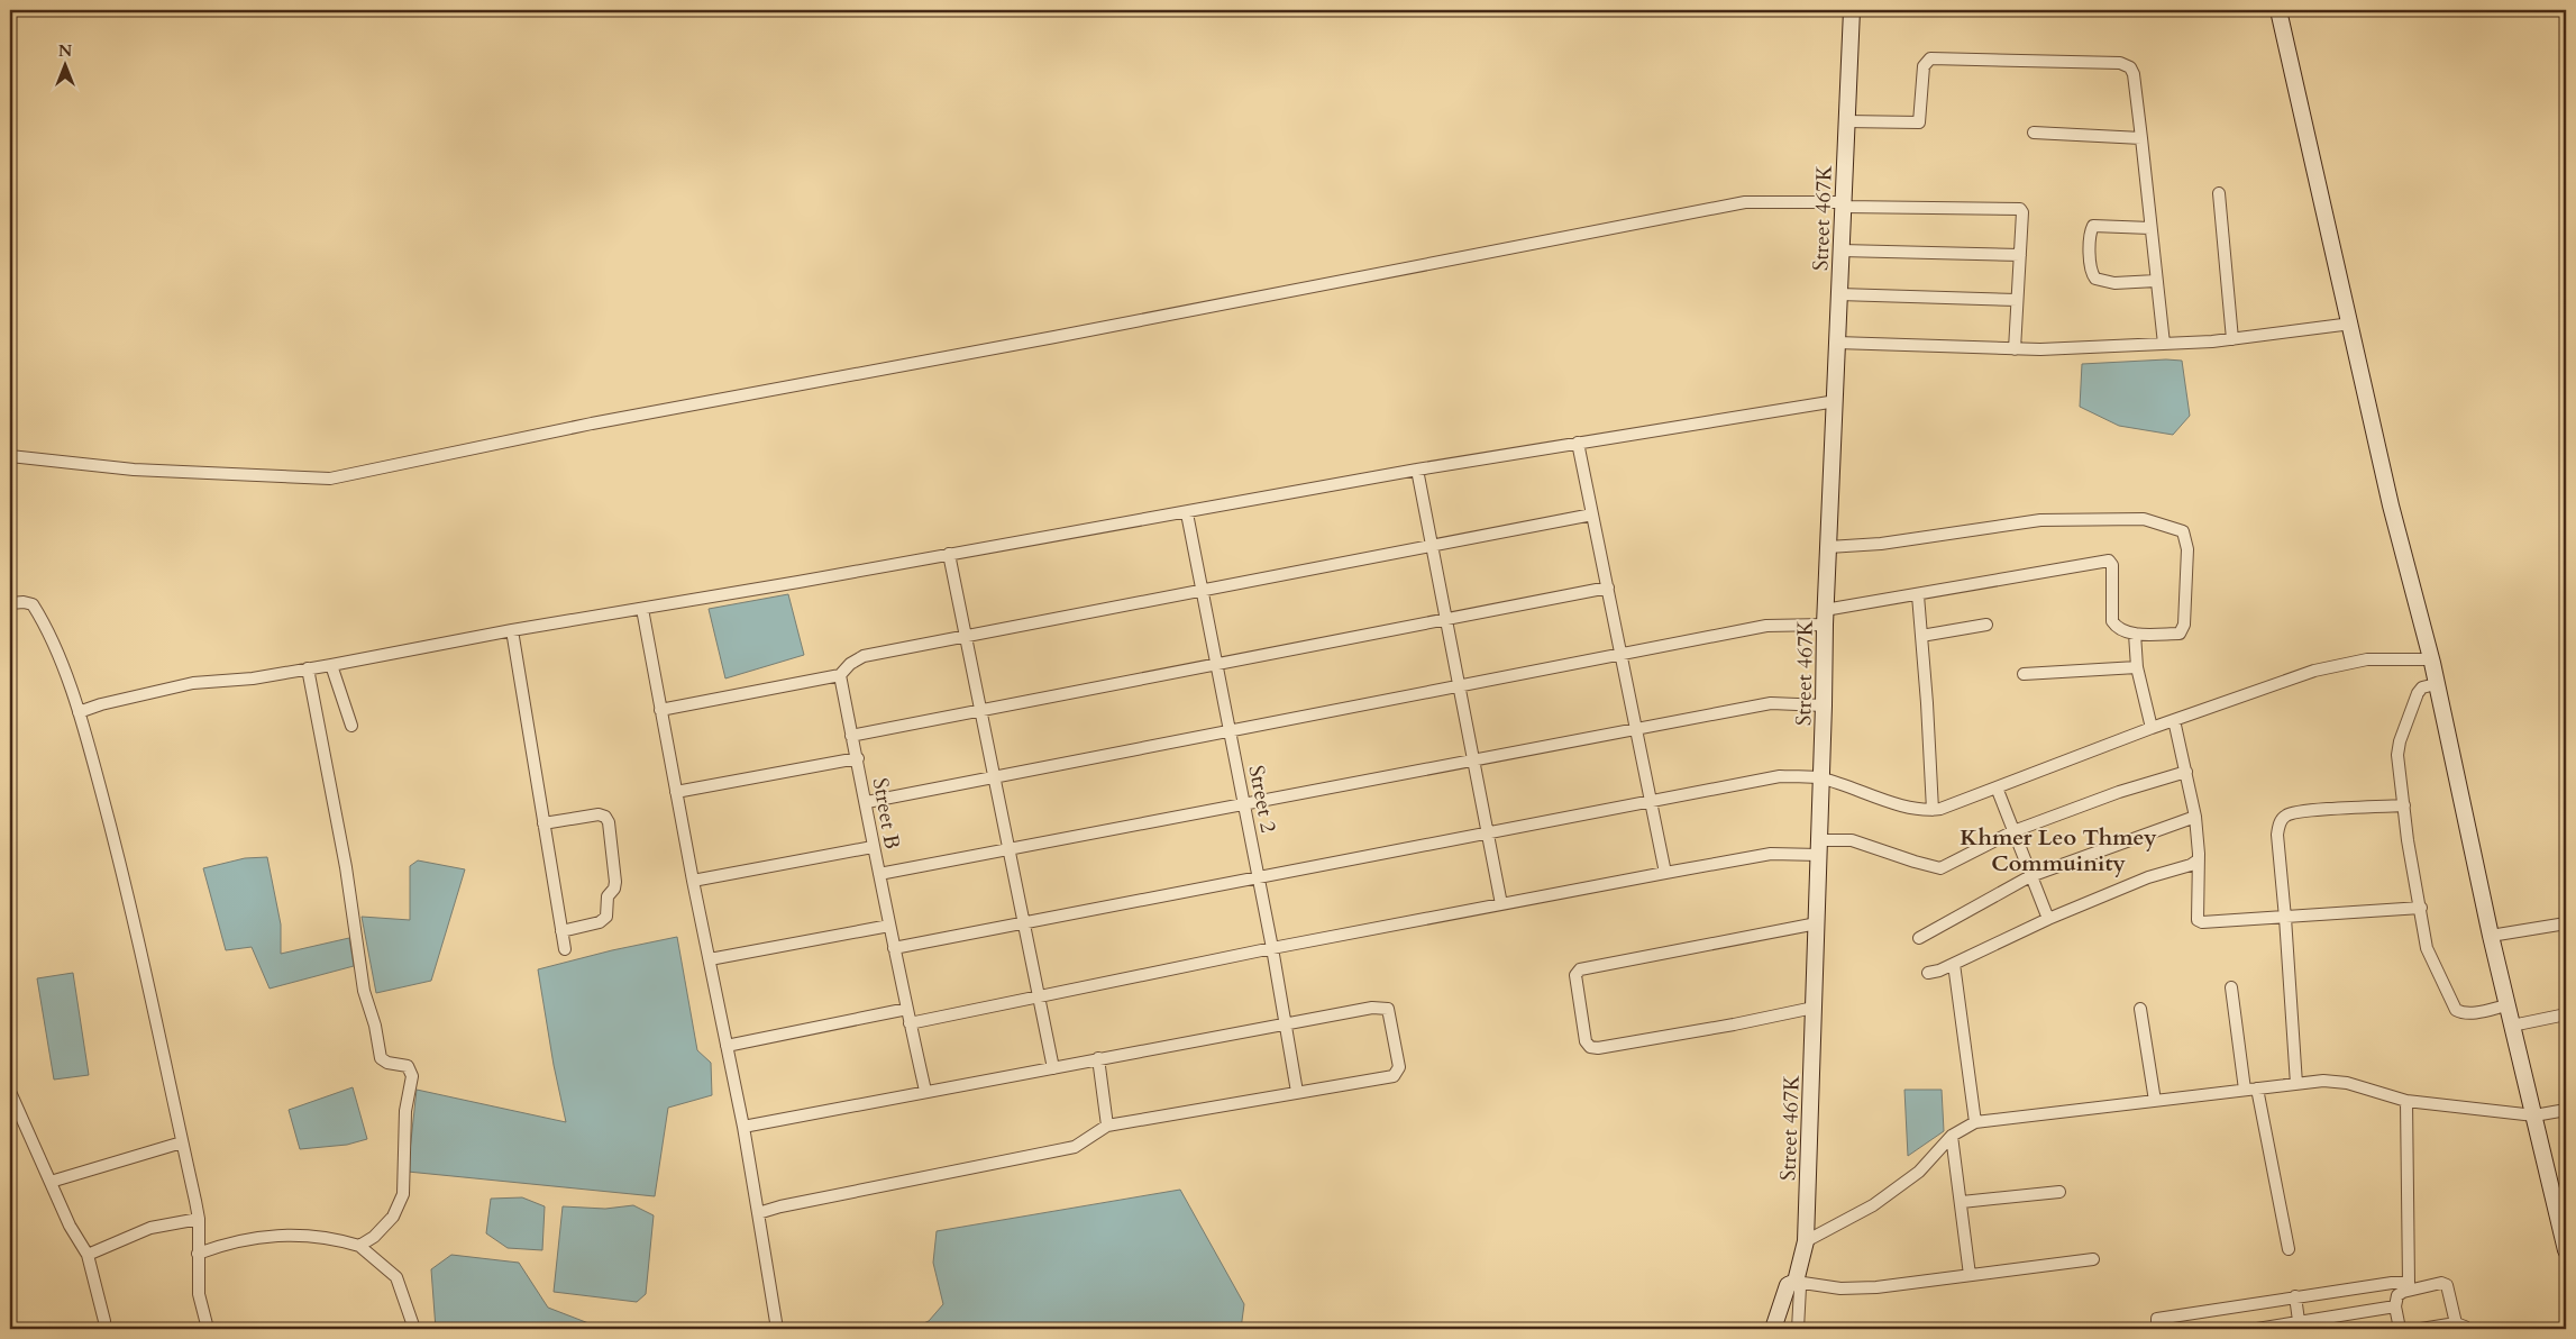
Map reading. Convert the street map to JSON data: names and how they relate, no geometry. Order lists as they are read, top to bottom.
{
  "streets": {
    "street": ["Street 467K", "Street 2", "Street B"]
  },
  "districts": ["Khmer Leo Thmey Commuinity"],
  "north": "top"
}
